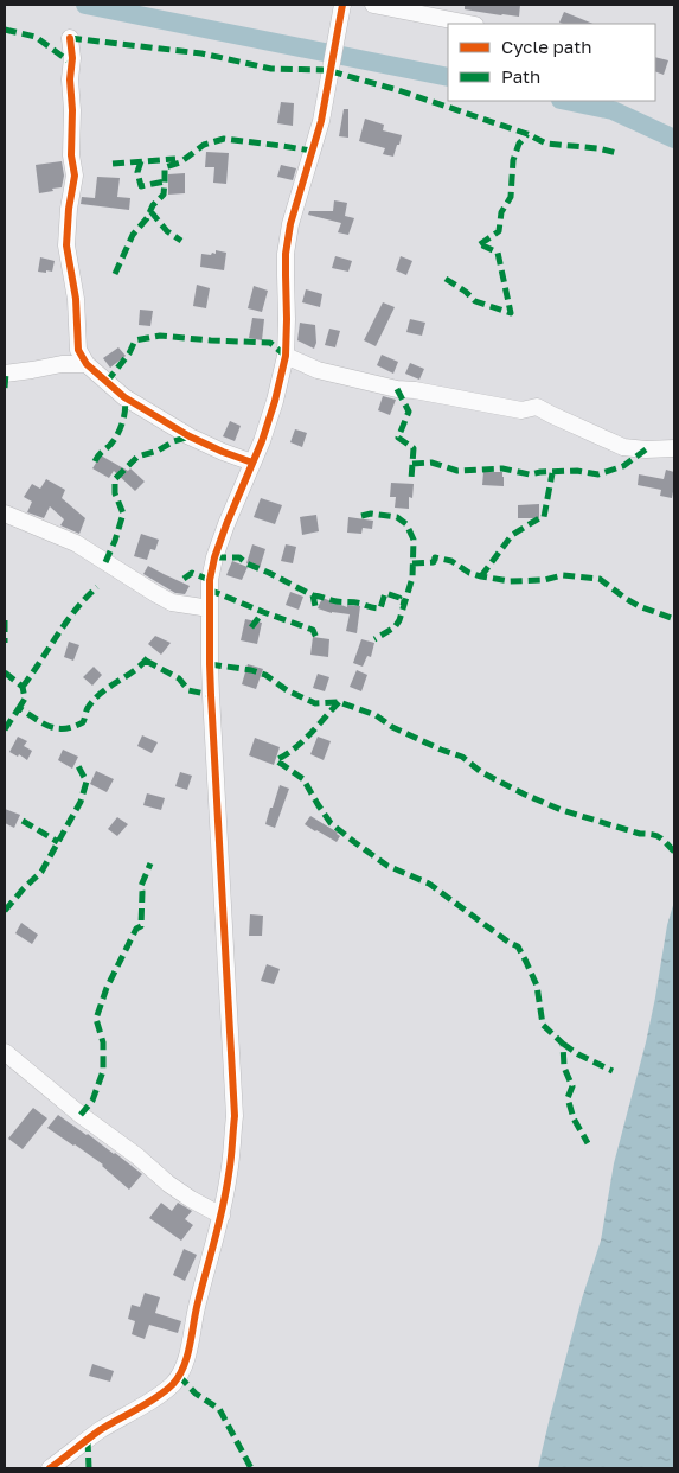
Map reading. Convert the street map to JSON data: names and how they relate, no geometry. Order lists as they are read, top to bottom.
{
  "legend": ["Cycle path", "Path"]
}
